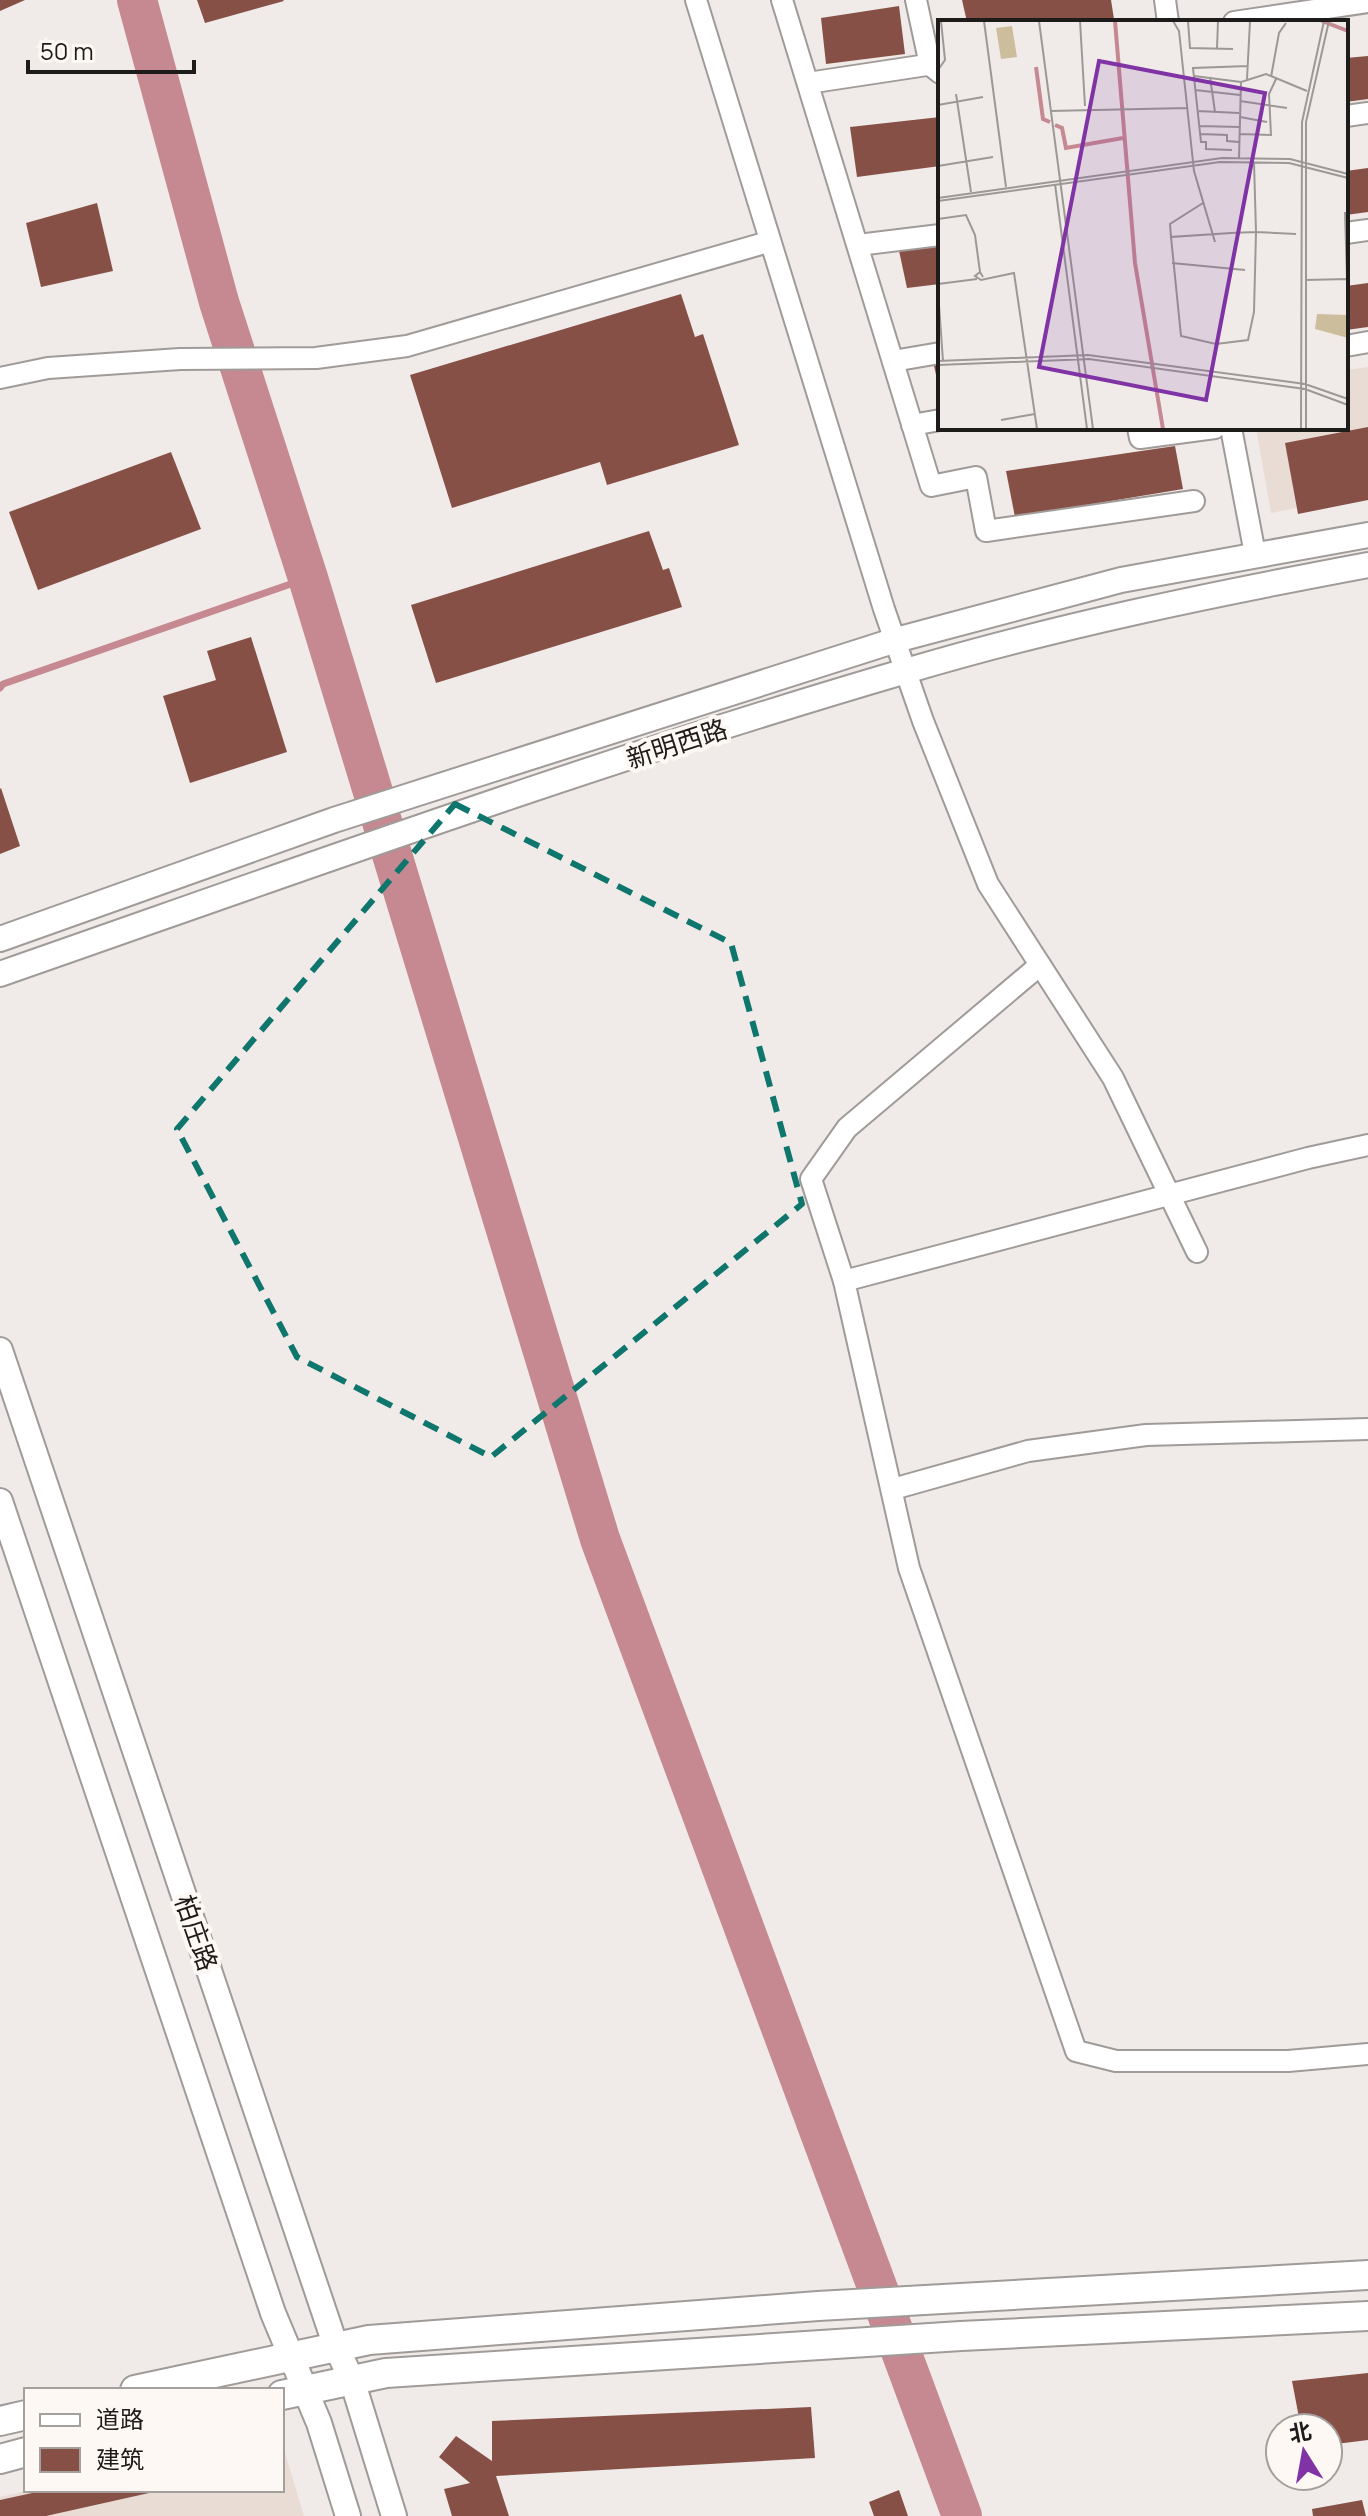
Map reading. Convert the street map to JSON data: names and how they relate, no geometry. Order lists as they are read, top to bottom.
{
  "streets": {
    "street": ["新明西路", "柏庄路"]
  },
  "legend": ["道路", "建筑"],
  "scale_bar": "50 m",
  "north": "top"
}
